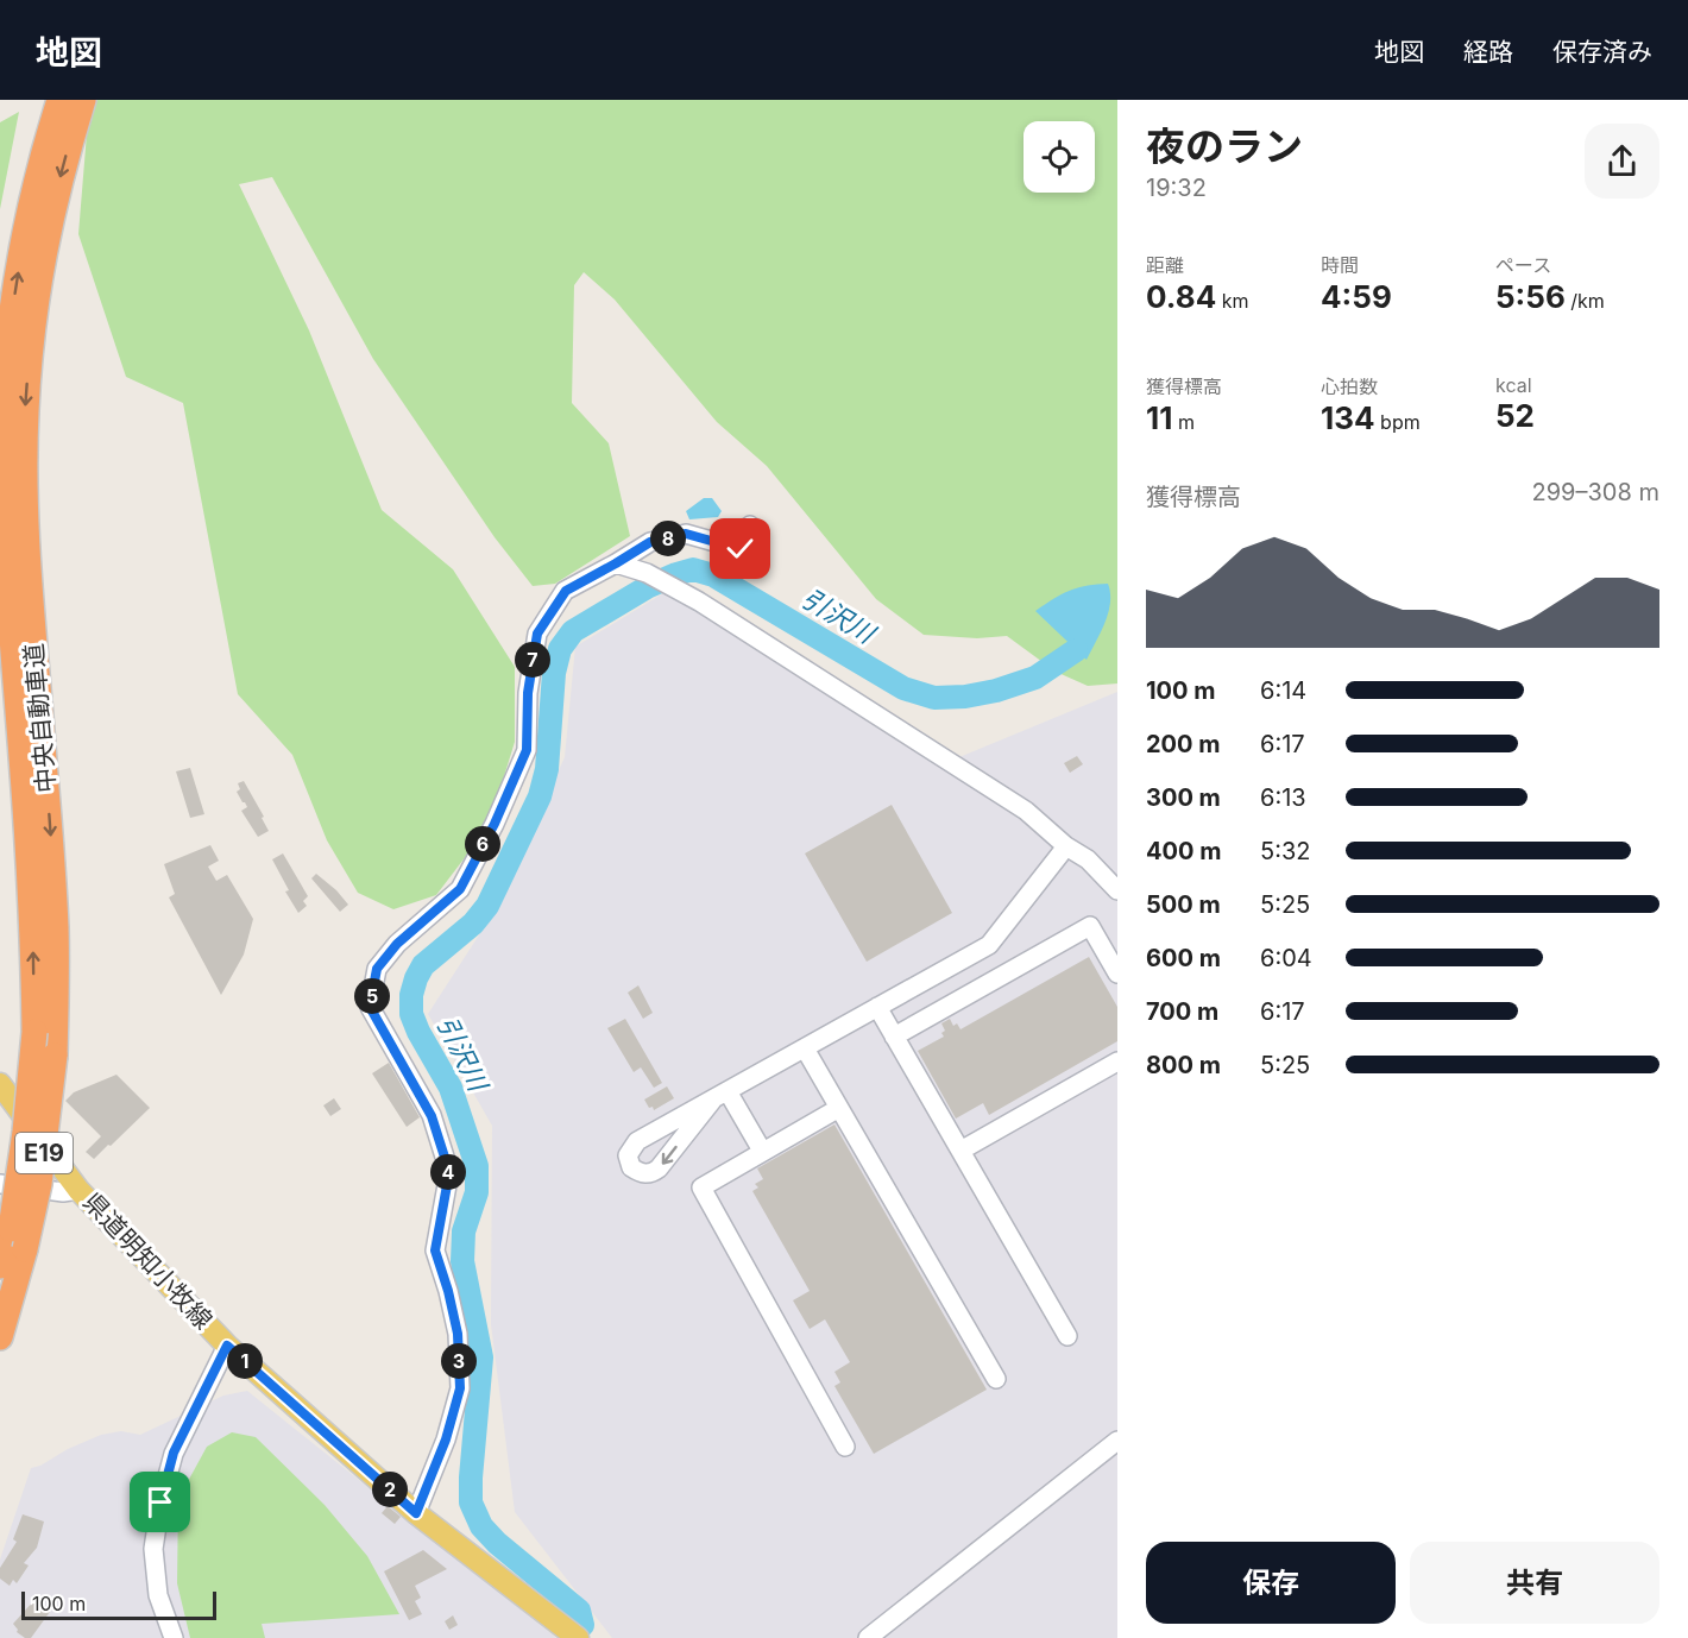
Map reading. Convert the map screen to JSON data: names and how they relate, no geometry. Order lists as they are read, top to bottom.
{
  "streets": {
    "highway": ["中央自動車道", "E19"],
    "main road": ["県道明知小牧線"]
  },
  "water": ["引沢川"],
  "scale_bar": "100 m",
  "page": {
    "header": "地図",
    "nav": ["地図", "経路", "保存済み"],
    "heading": ["夜のラン", "19:32"],
    "stats": [
      ["距離", "0.84 km"],
      ["時間", "4:59"],
      ["ペース", "5:56 /km"],
      ["獲得標高", "11 m"],
      ["心拍数", "134 bpm"],
      ["kcal", "52"]
    ],
    "chart": ["獲得標高", "299–308 m"],
    "pins": [
      "8",
      "7",
      "6",
      "5",
      "4",
      "1",
      "3",
      "2"
    ],
    "list": [
      {
        "name": "100 m",
        "note": "6:14"
      },
      {
        "name": "200 m",
        "note": "6:17"
      },
      {
        "name": "300 m",
        "note": "6:13"
      },
      {
        "name": "400 m",
        "note": "5:32"
      },
      {
        "name": "500 m",
        "note": "5:25"
      },
      {
        "name": "600 m",
        "note": "6:04"
      },
      {
        "name": "700 m",
        "note": "6:17"
      },
      {
        "name": "800 m",
        "note": "5:25"
      }
    ],
    "buttons": ["保存", "共有"],
    "scale": "100 m"
  }
}
